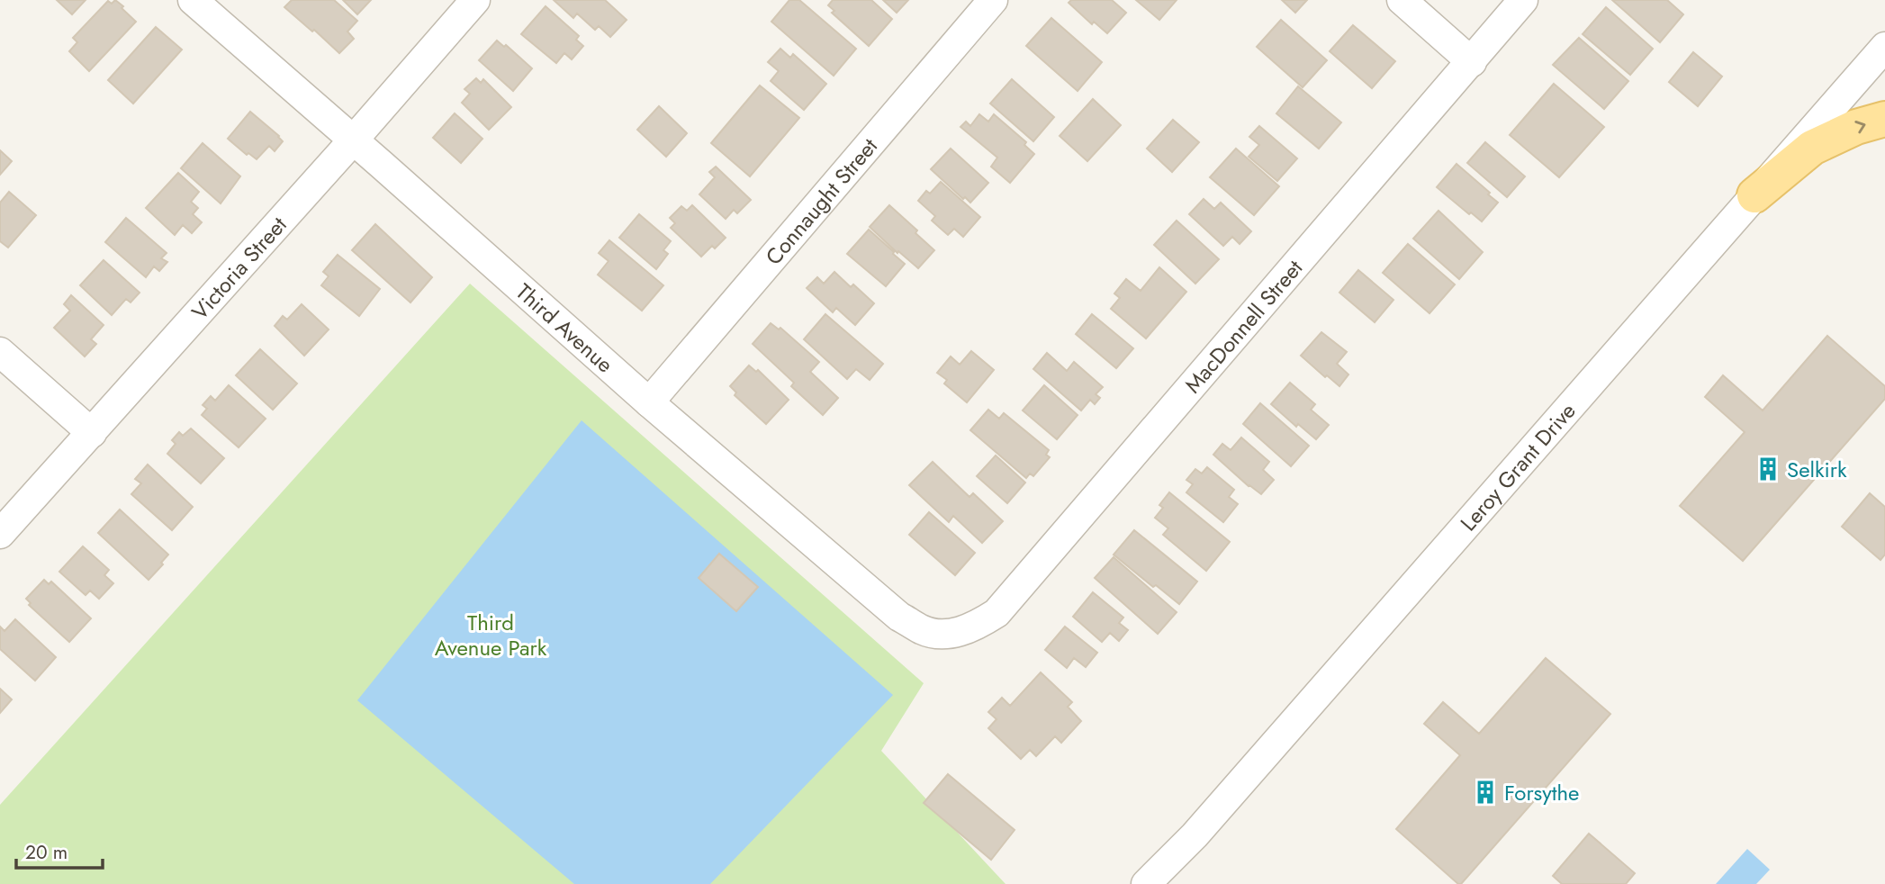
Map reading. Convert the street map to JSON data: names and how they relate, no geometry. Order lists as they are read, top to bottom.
{
  "streets": {
    "street": [
      "Connaught Street",
      "Victoria Street",
      "Third Avenue",
      "MacDonnell Street",
      "Leroy Grant Drive"
    ]
  },
  "crossings": [
    ["Connaught Street", "Third Avenue"],
    ["Victoria Street", "Third Avenue"],
    ["Third Avenue", "MacDonnell Street"]
  ],
  "parks": ["Third Avenue Park"],
  "places": {
    "building": ["Selkirk", "Forsythe"]
  },
  "scale_bar": "20 m"
}
